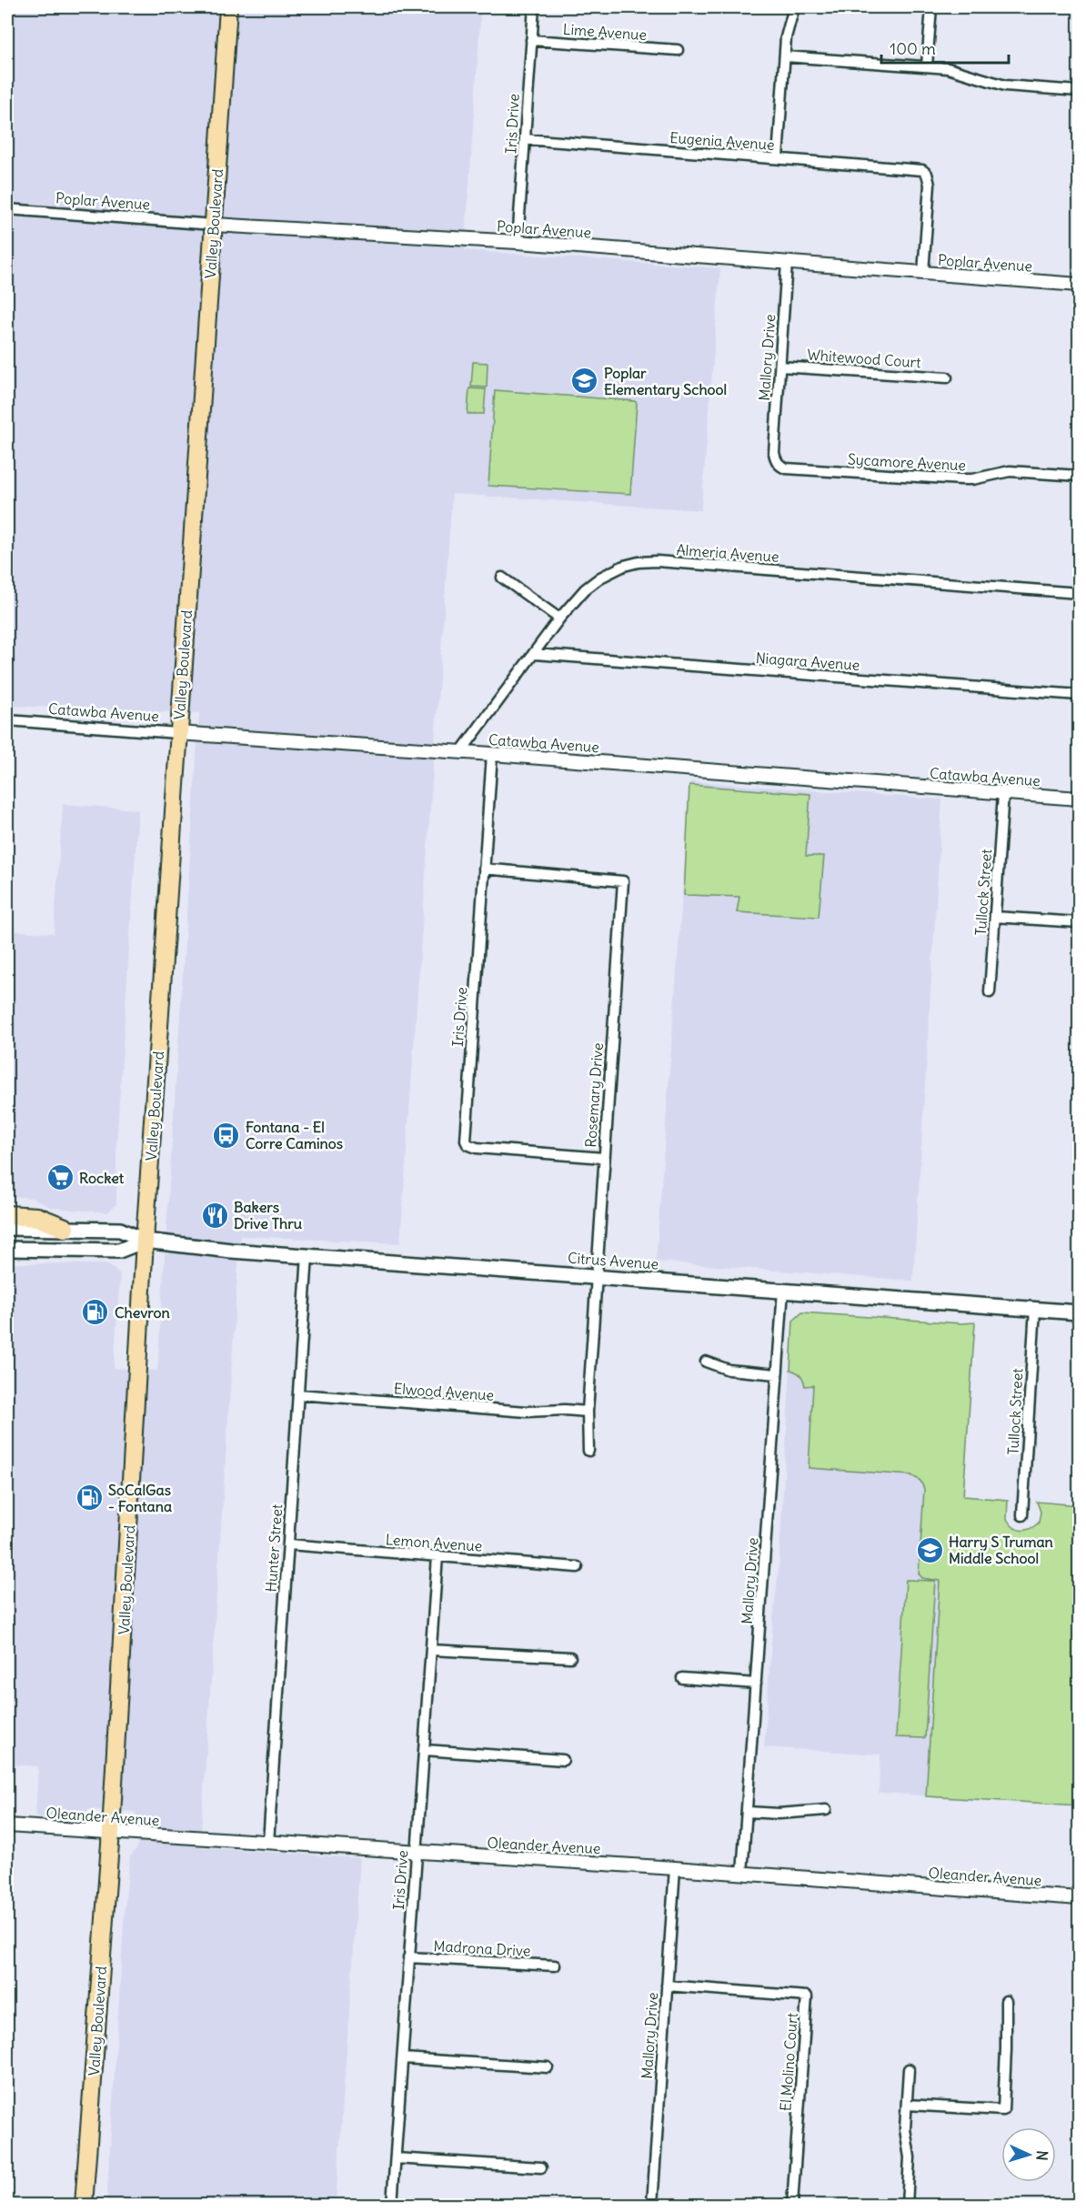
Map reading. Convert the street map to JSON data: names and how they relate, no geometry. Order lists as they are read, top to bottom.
{
  "streets": {
    "main road": ["Valley Boulevard", "Citrus Avenue"],
    "street": [
      "Lime Avenue",
      "Iris Drive",
      "Eugenia Avenue",
      "Poplar Avenue",
      "Mallory Drive",
      "Whitewood Court",
      "Sycamore Avenue",
      "Almeria Avenue",
      "Niagara Avenue",
      "Catawba Avenue",
      "Tullock Street",
      "Rosemary Drive",
      "Elwood Avenue",
      "Lemon Avenue",
      "Hunter Street",
      "Oleander Avenue",
      "Madrona Drive",
      "El Molino Court"
    ]
  },
  "crossings": [
    ["Lime Avenue", "Iris Drive"],
    ["Iris Drive", "Eugenia Avenue"],
    ["Iris Drive", "Poplar Avenue"],
    ["Iris Drive", "Catawba Avenue"],
    ["Iris Drive", "Rosemary Drive"],
    ["Iris Drive", "Lemon Avenue"],
    ["Iris Drive", "Oleander Avenue"],
    ["Iris Drive", "Madrona Drive"],
    ["Eugenia Avenue", "Poplar Avenue"],
    ["Poplar Avenue", "Valley Boulevard"],
    ["Poplar Avenue", "Mallory Drive"],
    ["Valley Boulevard", "Catawba Avenue"],
    ["Valley Boulevard", "Citrus Avenue"],
    ["Valley Boulevard", "Oleander Avenue"],
    ["Mallory Drive", "Whitewood Court"],
    ["Mallory Drive", "Sycamore Avenue"],
    ["Mallory Drive", "Citrus Avenue"],
    ["Mallory Drive", "Oleander Avenue"],
    ["Mallory Drive", "El Molino Court"],
    ["Almeria Avenue", "Niagara Avenue"],
    ["Almeria Avenue", "Catawba Avenue"],
    ["Catawba Avenue", "Tullock Street"],
    ["Tullock Street", "Citrus Avenue"],
    ["Rosemary Drive", "Citrus Avenue"],
    ["Rosemary Drive", "Elwood Avenue"],
    ["Citrus Avenue", "Hunter Street"],
    ["Elwood Avenue", "Hunter Street"],
    ["Lemon Avenue", "Hunter Street"],
    ["Hunter Street", "Oleander Avenue"]
  ],
  "places": {
    "school or university": ["Poplar Elementary School", "Harry S Truman Middle School"],
    "bus stop": ["Fontana - El Corre Caminos"],
    "supermarket": ["Rocket"],
    "restaurant": ["Bakers Drive Thru"],
    "fuel station": ["Chevron", "SoCalGas - Fontana"]
  },
  "scale_bar": "100 m",
  "north": "right"
}
